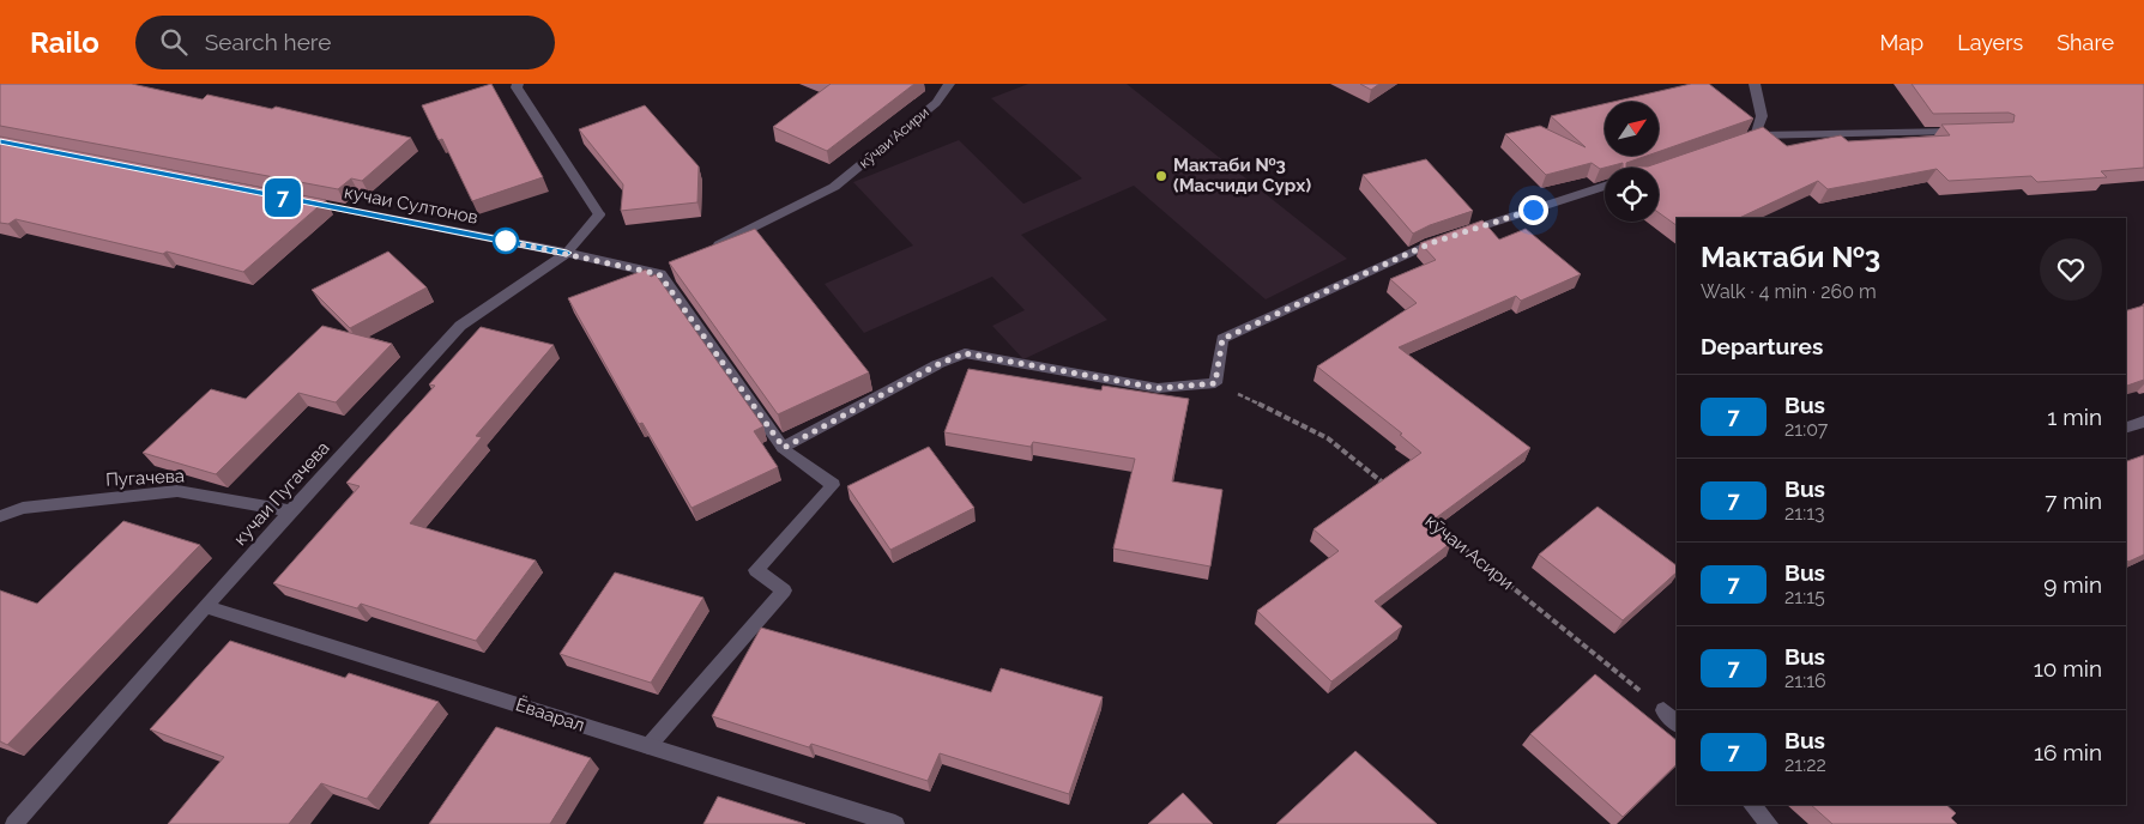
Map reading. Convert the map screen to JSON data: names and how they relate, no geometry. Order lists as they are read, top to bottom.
{
  "streets": {
    "street": [
      "кӯчаи Асири",
      "кучаи Султонов",
      "Пугачева",
      "кучаи Пугачева",
      "Ёваарал"
    ]
  },
  "crossings": [
    ["кучаи Султонов", "кучаи Пугачева"],
    ["Пугачева", "кучаи Пугачева"],
    ["кучаи Пугачева", "Ёваарал"]
  ],
  "places": ["Мактаби №3 (Масчиди Сурх)"],
  "lines": ["bus line 7"],
  "north": "top right",
  "page": {
    "header": "Railo",
    "search": "Search here",
    "nav": ["Map", "Layers", "Share"],
    "on_map": "7",
    "heading": [
      ["Мактаби №3", "Walk · 4 min · 260 m"],
      "Departures"
    ],
    "list": [
      {
        "mark": "7",
        "name": "Bus",
        "note": "21:07",
        "value": "1 min"
      },
      {
        "mark": "7",
        "name": "Bus",
        "note": "21:13",
        "value": "7 min"
      },
      {
        "mark": "7",
        "name": "Bus",
        "note": "21:15",
        "value": "9 min"
      },
      {
        "mark": "7",
        "name": "Bus",
        "note": "21:16",
        "value": "10 min"
      },
      {
        "mark": "7",
        "name": "Bus",
        "note": "21:22",
        "value": "16 min"
      }
    ]
  }
}
